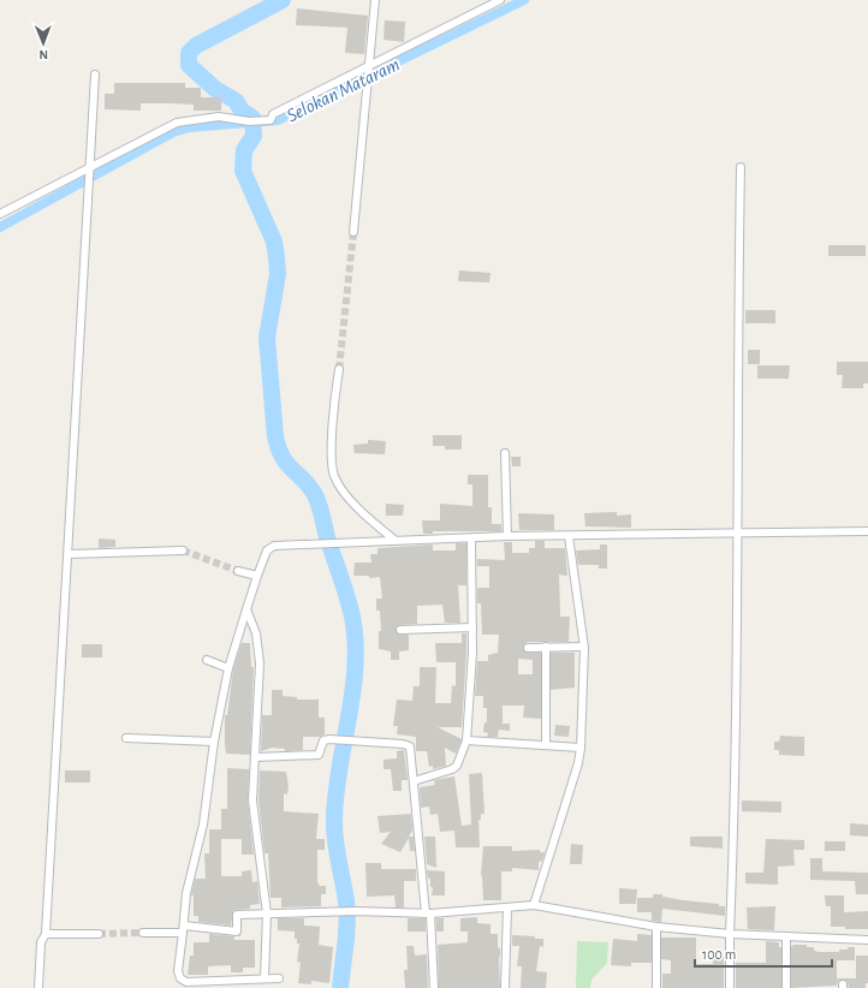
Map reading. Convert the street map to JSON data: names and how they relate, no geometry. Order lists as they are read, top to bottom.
{
  "water": ["Selokan Mataram"],
  "scale_bar": "100 m",
  "north": "bottom"
}
